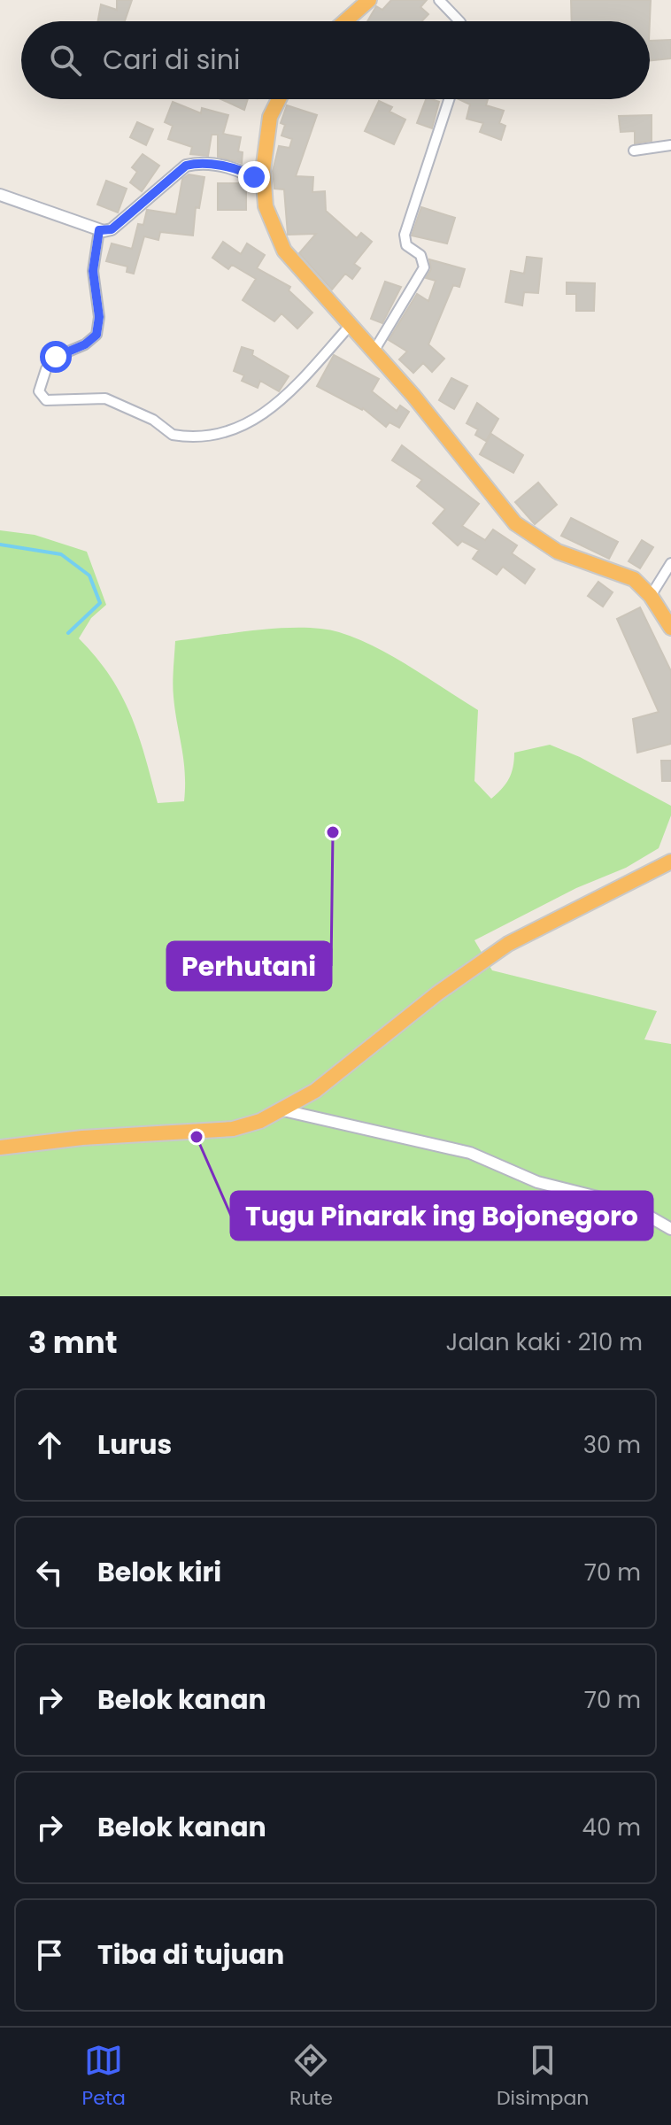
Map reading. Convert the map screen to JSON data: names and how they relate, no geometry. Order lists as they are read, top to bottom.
{
  "places": ["Perhutani", "Tugu Pinarak ing Bojonegoro"],
  "page": {
    "search": "Cari di sini",
    "heading": ["3 mnt", "Jalan kaki · 210 m"],
    "list": [
      ["Lurus", "30 m"],
      ["Belok kiri", "70 m"],
      ["Belok kanan", "70 m"],
      ["Belok kanan", "40 m"],
      "Tiba di tujuan"
    ],
    "nav": ["Peta", "Rute", "Disimpan"]
  }
}
